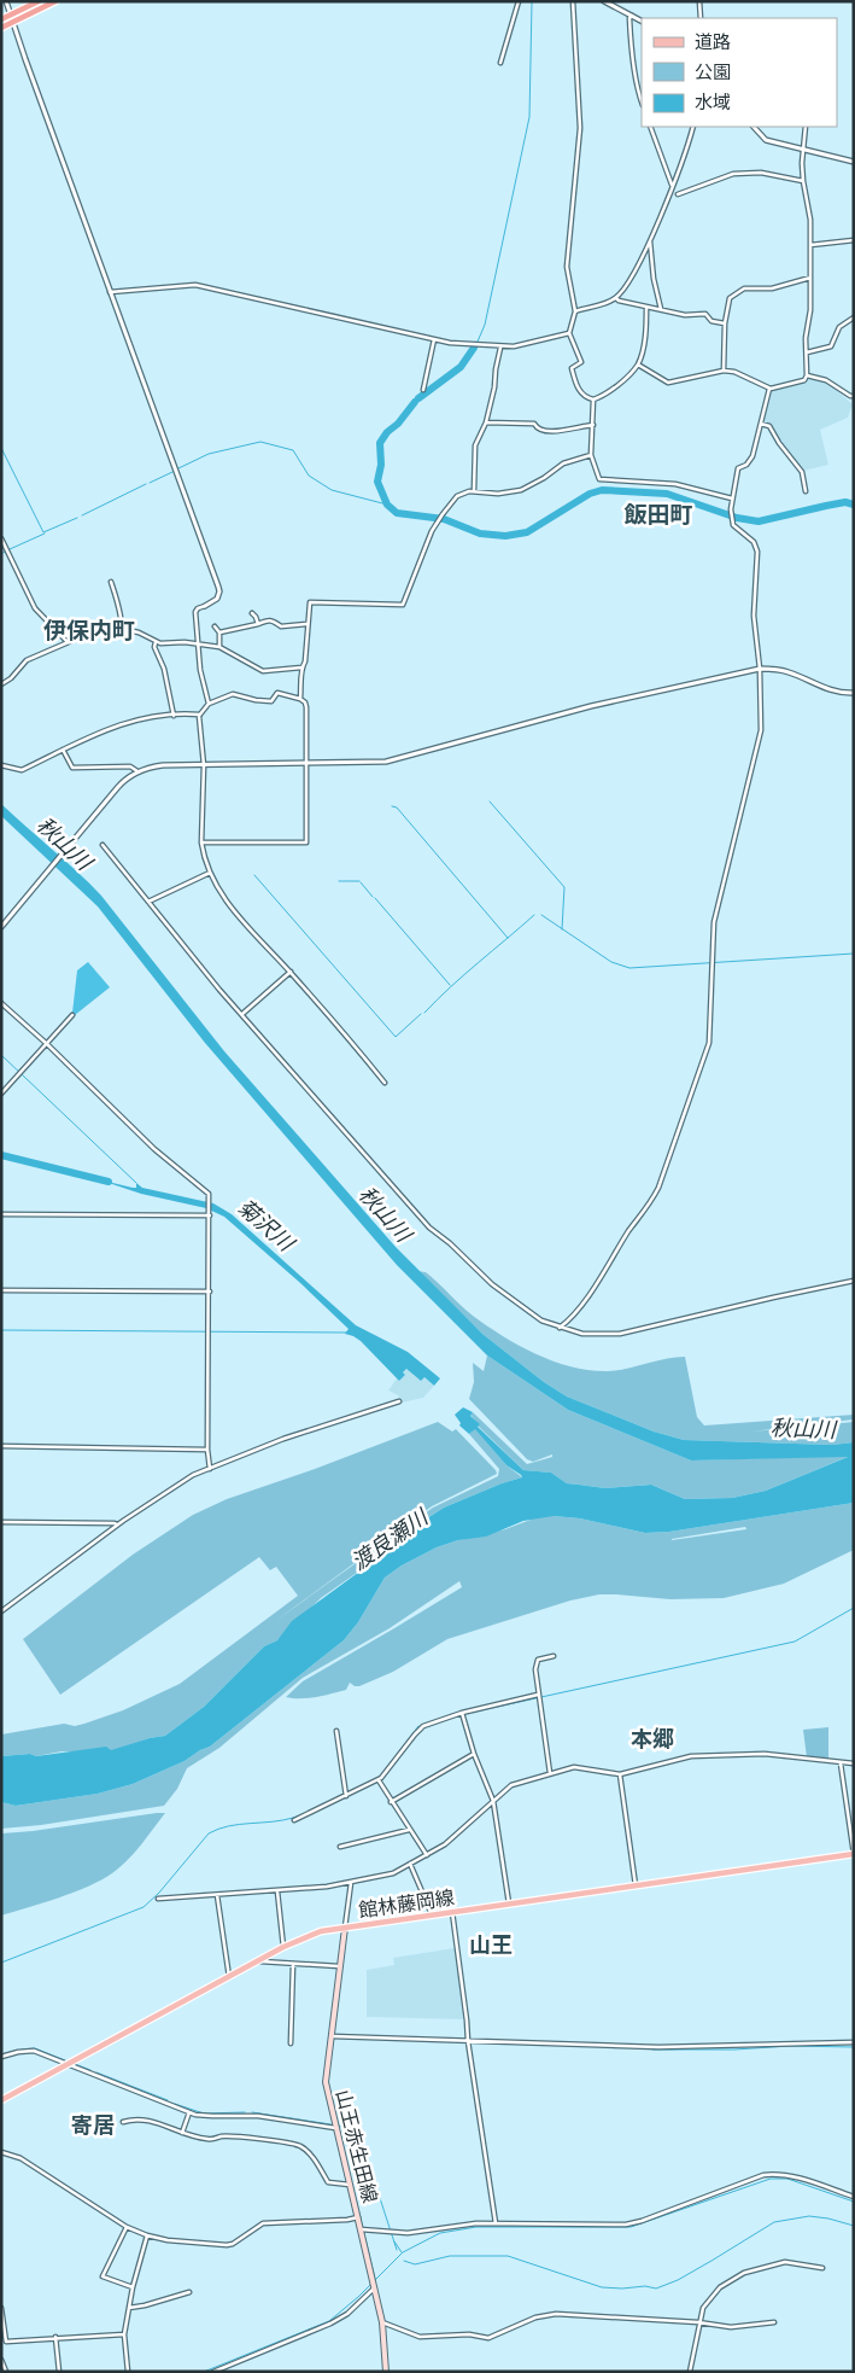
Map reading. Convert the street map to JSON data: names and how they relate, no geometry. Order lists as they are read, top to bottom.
{
  "streets": {
    "main road": ["館林藤岡線", "山王赤生田線"]
  },
  "crossings": [
    ["館林藤岡線", "山王赤生田線"]
  ],
  "districts": [
    "飯田町",
    "伊保内町",
    "本郷",
    "山王",
    "寄居"
  ],
  "water": ["秋山川", "菊沢川", "渡良瀬川"],
  "legend": ["道路", "公園", "水域"]
}
